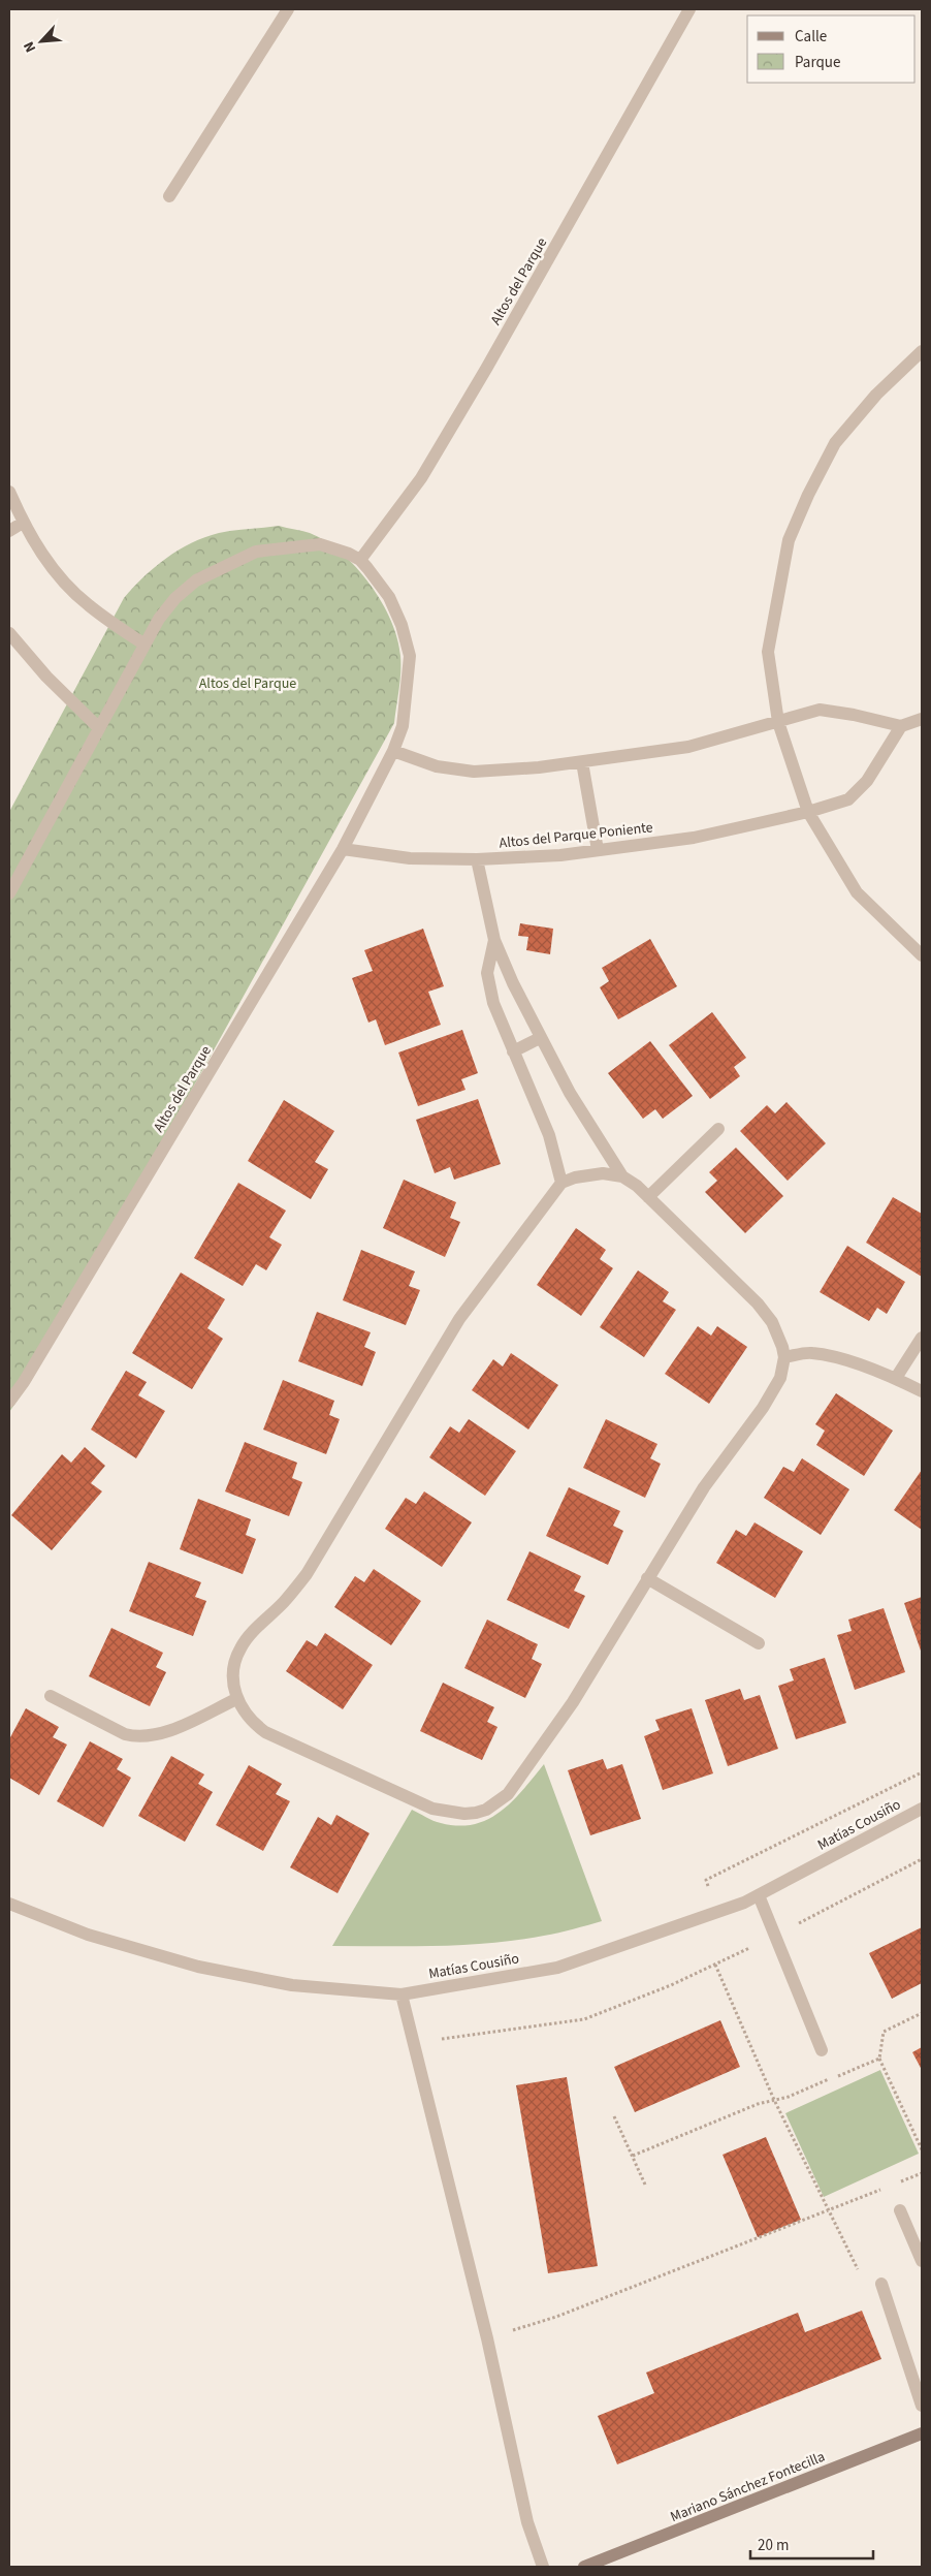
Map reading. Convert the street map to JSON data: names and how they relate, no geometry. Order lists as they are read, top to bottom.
{
  "streets": {
    "street": [
      "Altos del Parque",
      "Altos del Parque Poniente",
      "Matías Cousiño",
      "Mariano Sánchez Fontecilla"
    ]
  },
  "crossings": [
    ["Altos del Parque", "Altos del Parque Poniente"]
  ],
  "parks": ["Altos del Parque"],
  "legend": ["Calle", "Parque"],
  "scale_bar": "20 m",
  "north": "bottom left"
}
